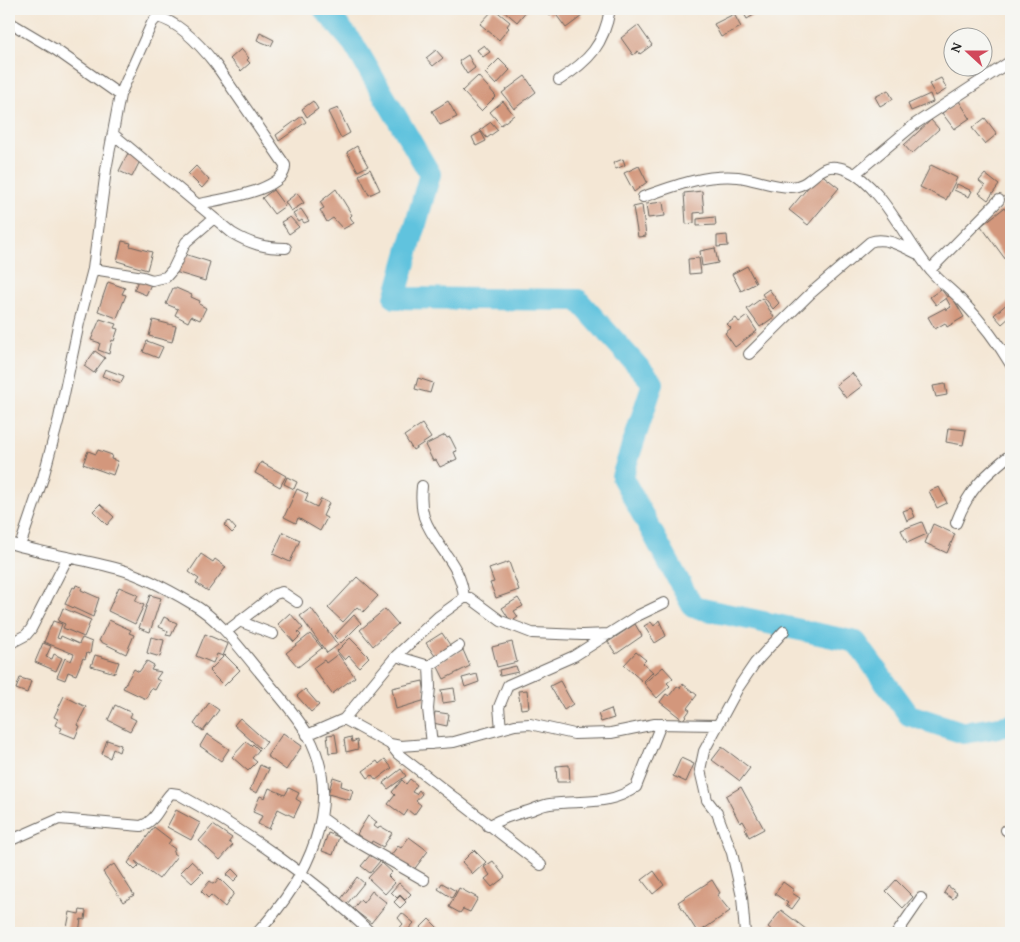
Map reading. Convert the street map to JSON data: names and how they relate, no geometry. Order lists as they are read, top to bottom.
{
  "north": "left"
}
